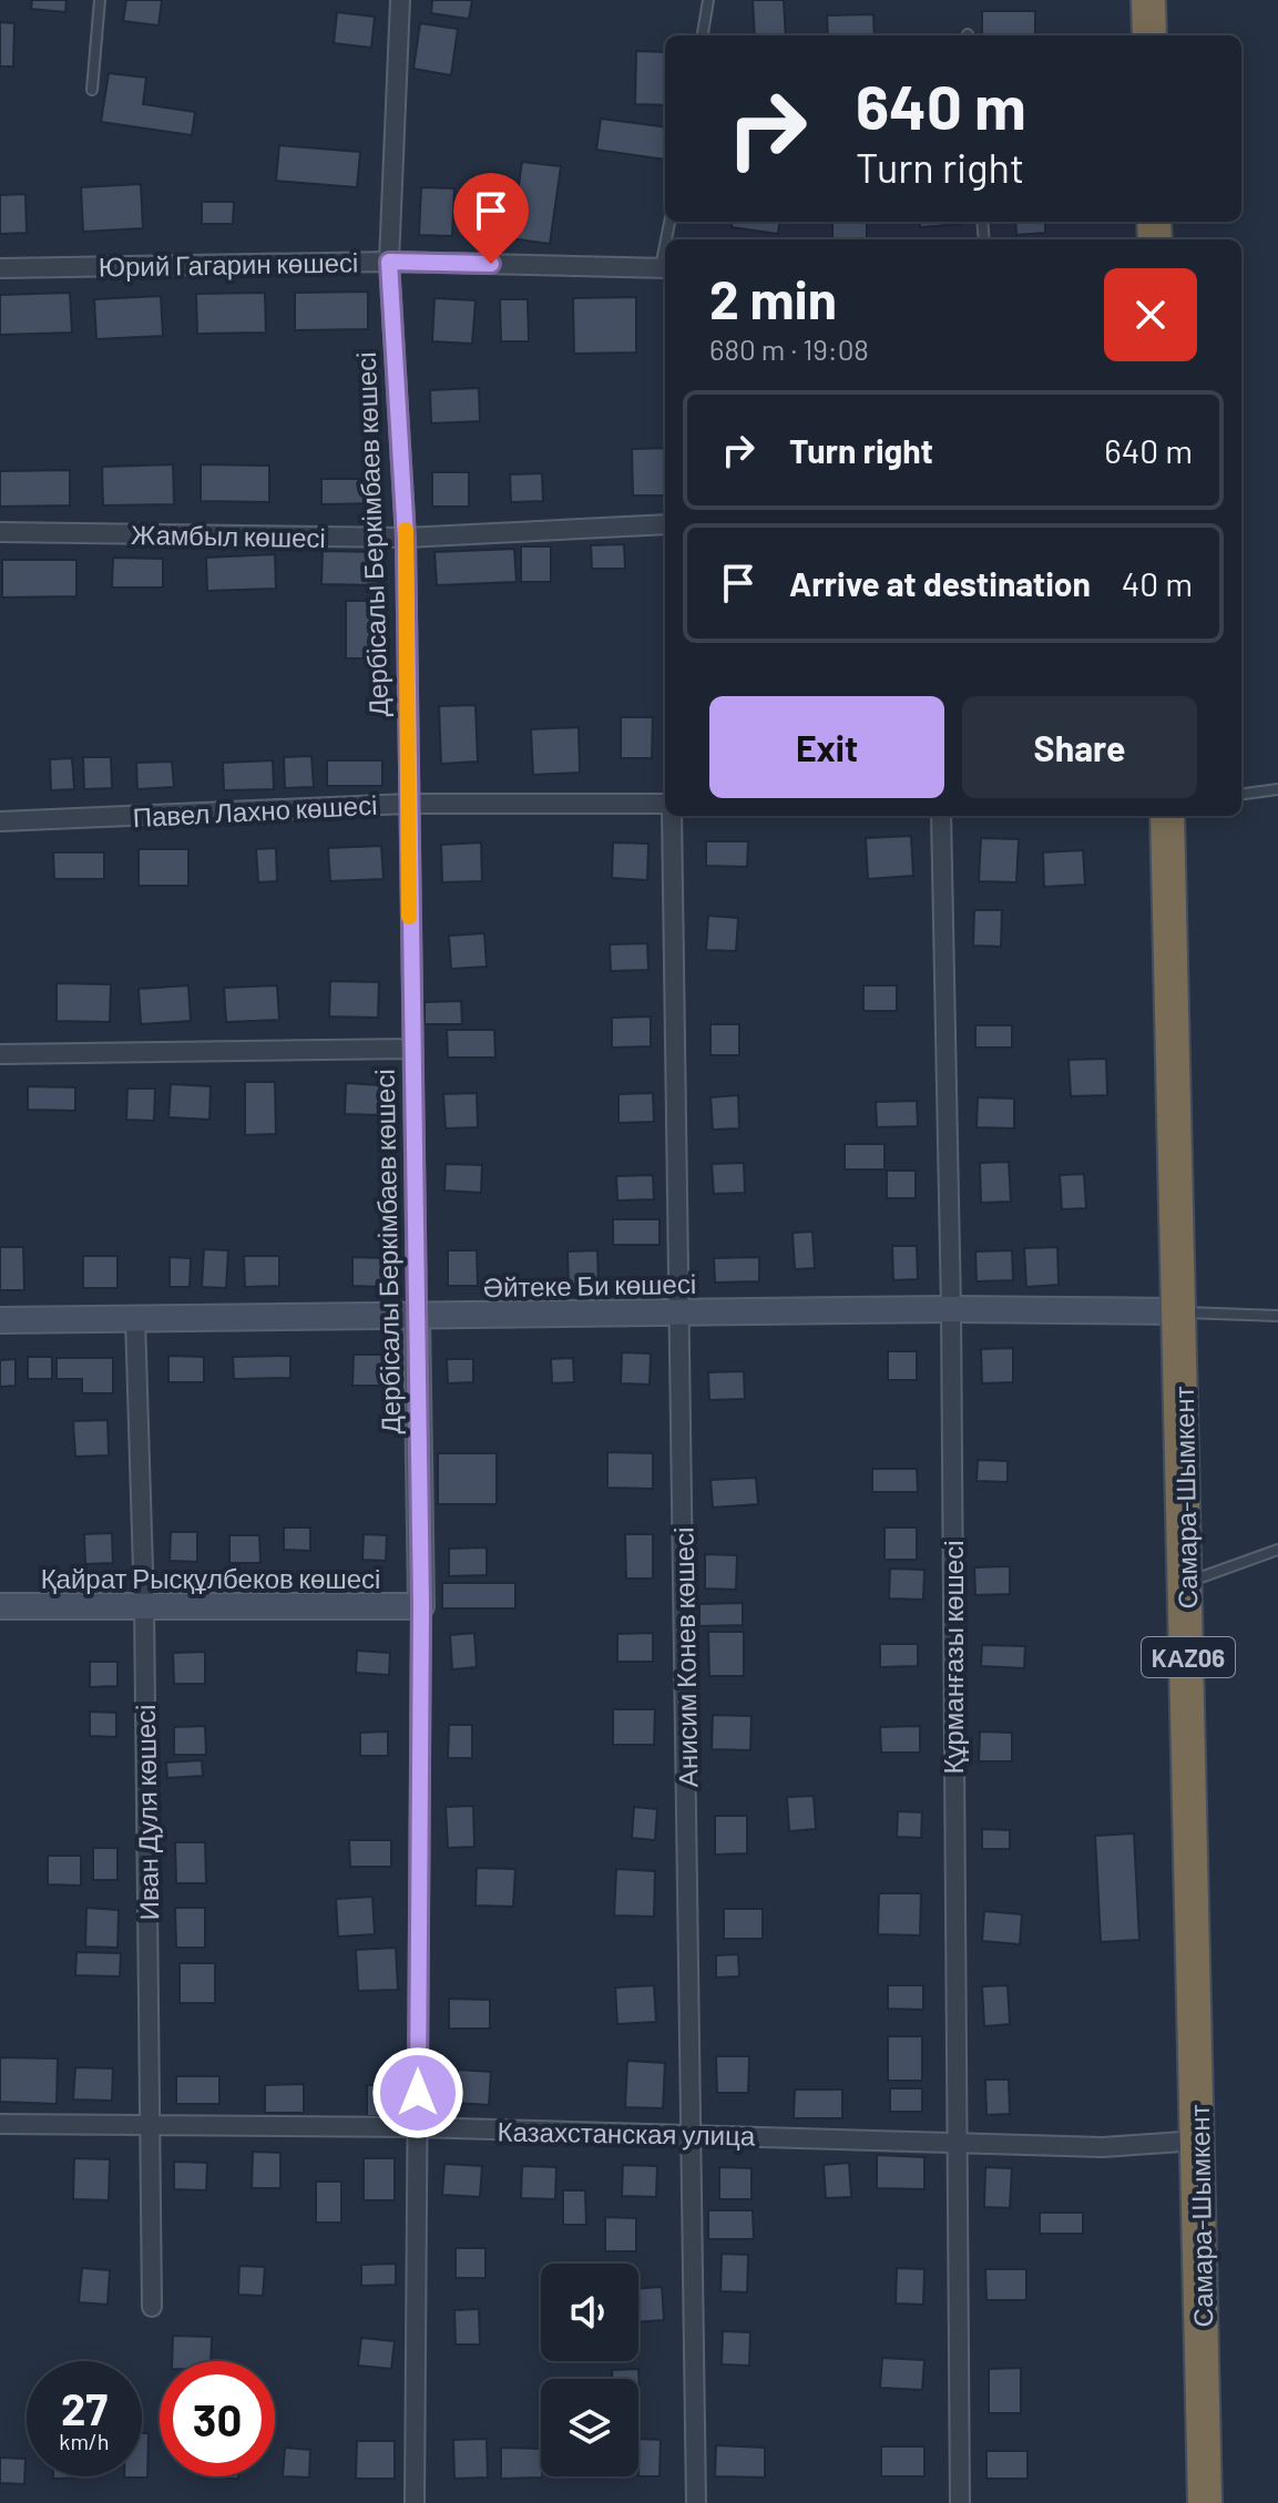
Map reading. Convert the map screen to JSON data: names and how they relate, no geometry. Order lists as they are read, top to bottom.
{
  "streets": {
    "highway": ["Самара-Шымкент", "KАZ06"],
    "main road": ["Дербісалы Беркімбаев көшесі", "Әйтеке Би көшесі", "Қайрат Рысқұлбеков көшесі"],
    "street": [
      "Юрий Гагарин көшесі",
      "Жамбыл көшесі",
      "Павел Лахно көшесі",
      "Анисим Конев көшесі",
      "Құрманғазы көшесі",
      "Иван Дуля көшесі",
      "Казахстанская улица"
    ]
  },
  "crossings": [
    ["Юрий Гагарин көшесі", "Дербісалы Беркімбаев көшесі"],
    ["Дербісалы Беркімбаев көшесі", "Жамбыл көшесі"],
    ["Дербісалы Беркімбаев көшесі", "Павел Лахно көшесі"],
    ["Дербісалы Беркімбаев көшесі", "Әйтеке Би көшесі"],
    ["Дербісалы Беркімбаев көшесі", "Қайрат Рысқұлбеков көшесі"],
    ["Дербісалы Беркімбаев көшесі", "Казахстанская улица"],
    ["Әйтеке Би көшесі", "Самара-Шымкент"],
    ["Әйтеке Би көшесі", "Анисим Конев көшесі"],
    ["Әйтеке Би көшесі", "Құрманғазы көшесі"],
    ["Әйтеке Би көшесі", "Иван Дуля көшесі"],
    ["Самара-Шымкент", "Казахстанская улица"],
    ["Қайрат Рысқұлбеков көшесі", "Иван Дуля көшесі"],
    ["Анисим Конев көшесі", "Казахстанская улица"],
    ["Құрманғазы көшесі", "Казахстанская улица"],
    ["Иван Дуля көшесі", "Казахстанская улица"]
  ],
  "page": {
    "turn": ["640 m", "Turn right"],
    "heading": ["2 min", "680 m · 19:08"],
    "list": [
      {
        "name": "Turn right",
        "value": "640 m"
      },
      {
        "name": "Arrive at destination",
        "value": "40 m"
      }
    ],
    "buttons": ["Exit", "Share"],
    "speed": "27 km/h",
    "limit": "30"
  }
}
